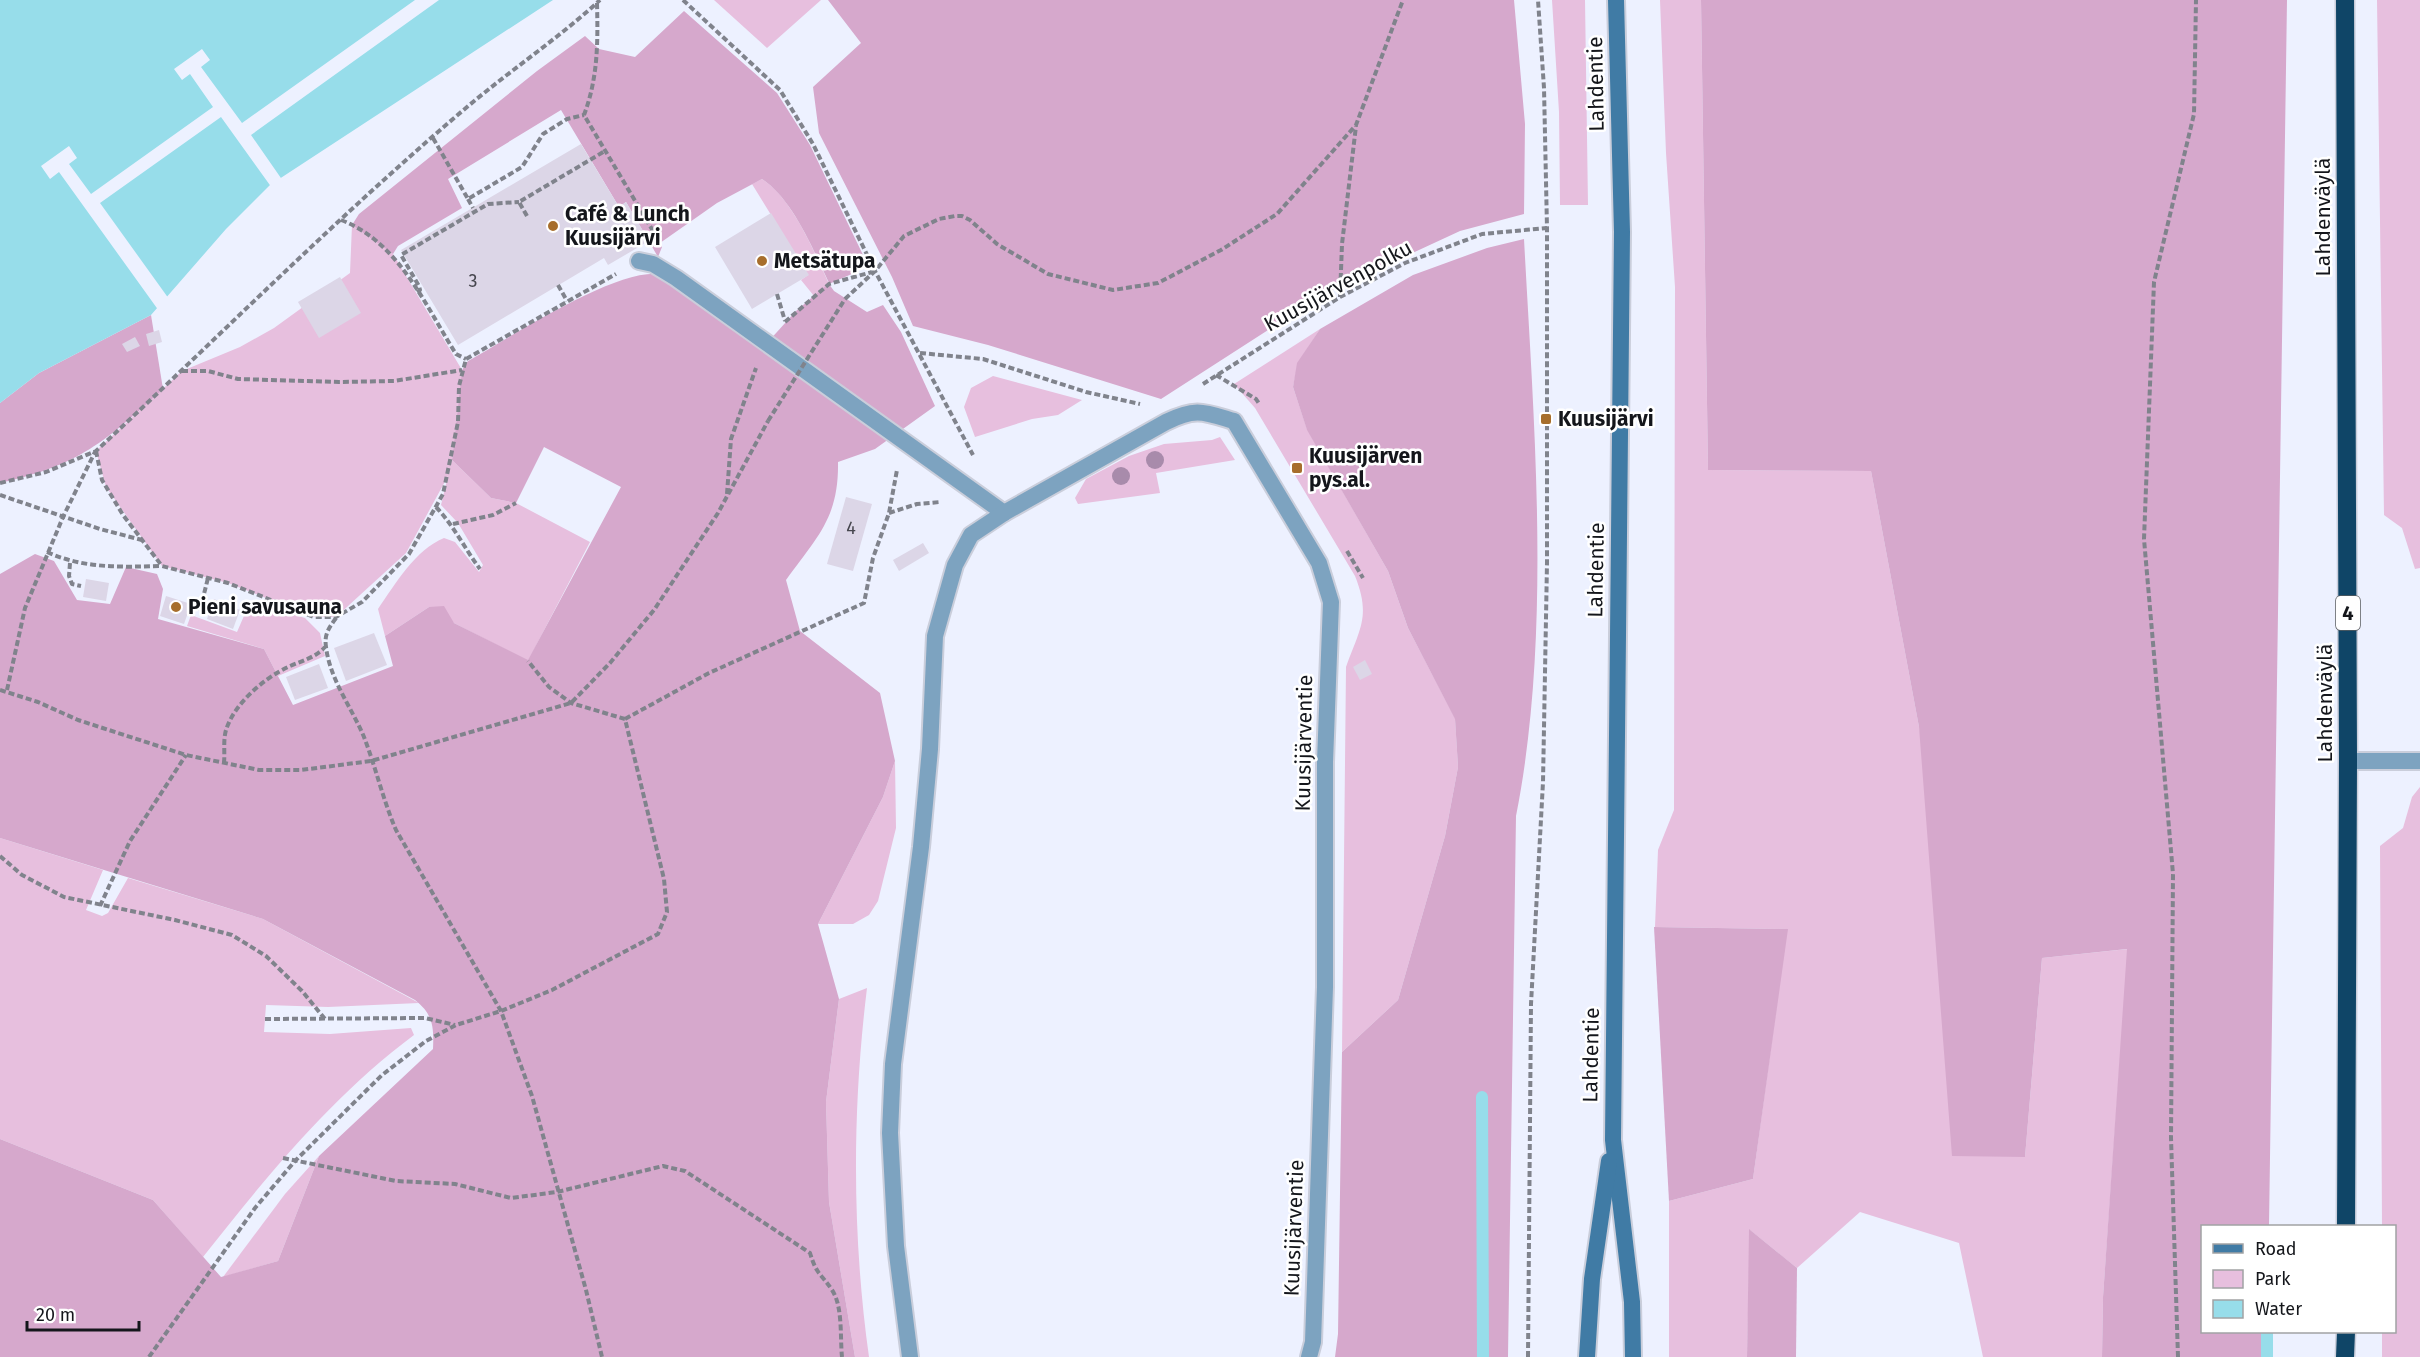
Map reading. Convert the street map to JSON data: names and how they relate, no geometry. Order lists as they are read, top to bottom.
{
  "streets": {
    "highway": ["Lahdenväylä", "4"],
    "main road": ["Lahdentie"],
    "lane": ["Kuusijärventie"],
    "path": ["Kuusijärvenpolku"]
  },
  "places": {
    "other": ["Café & Lunch Kuusijärvi", "Metsätupa", "Pieni savusauna"],
    "transit": ["Kuusijärvi", "Kuusijärven pys.al."]
  },
  "house_numbers": ["3", "4"],
  "legend": ["Road", "Park", "Water"],
  "scale_bar": "20 m"
}
